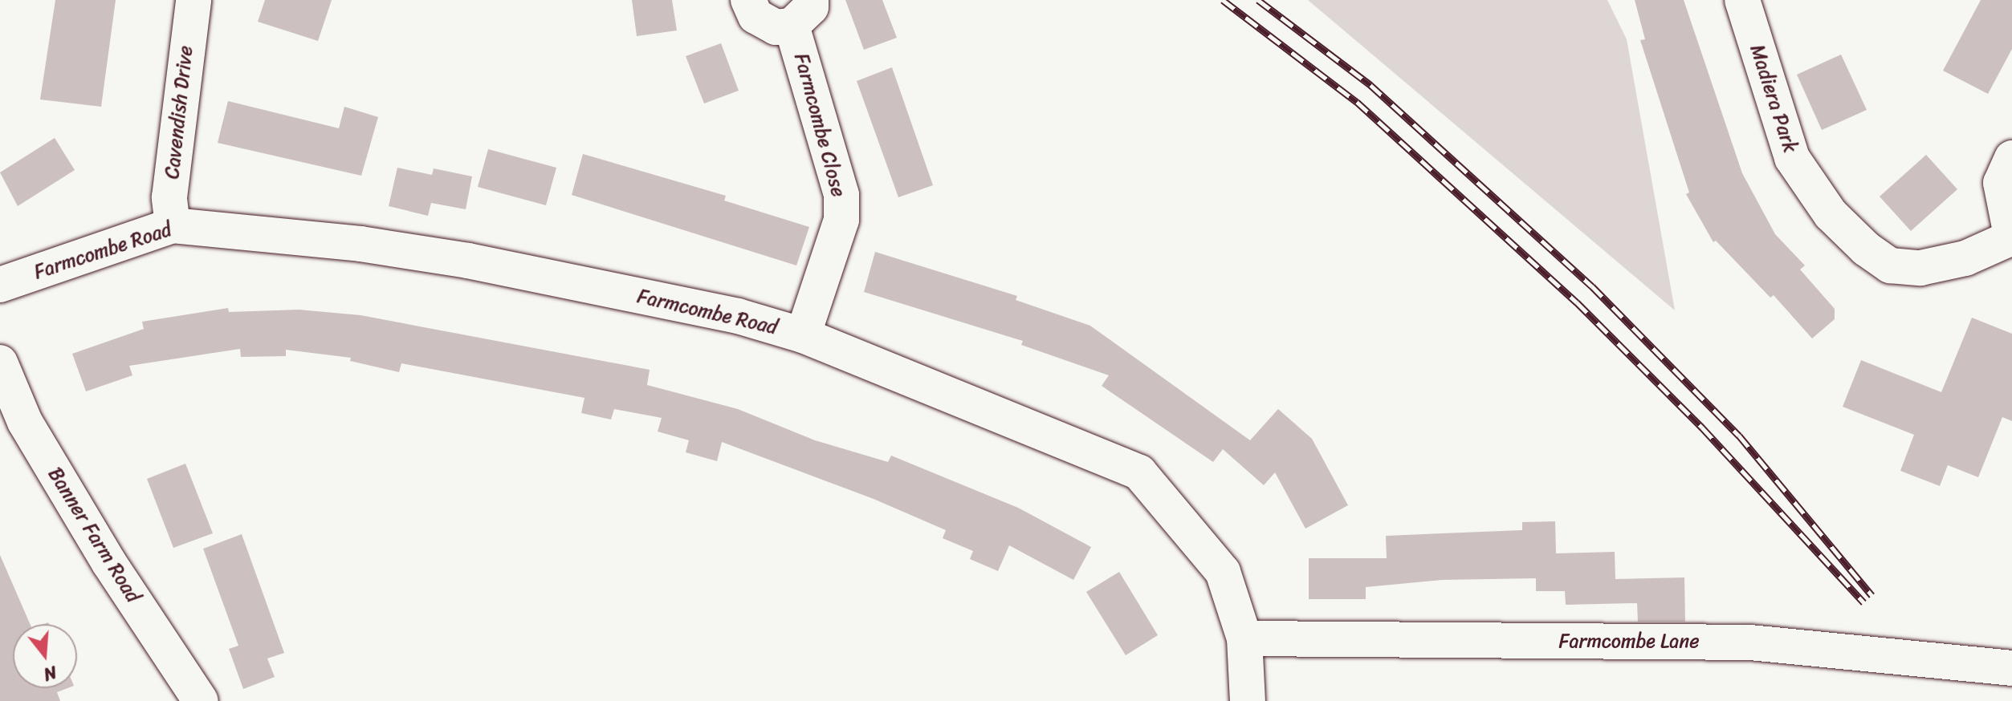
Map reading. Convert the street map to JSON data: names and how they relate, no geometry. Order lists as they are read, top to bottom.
{
  "streets": {
    "street": [
      "Madiera Park",
      "Cavendish Drive",
      "Farmcombe Close",
      "Farmcombe Road",
      "Banner Farm Road",
      "Farmcombe Lane"
    ]
  },
  "crossings": [
    ["Cavendish Drive", "Farmcombe Road"],
    ["Farmcombe Close", "Farmcombe Road"],
    ["Farmcombe Road", "Farmcombe Lane"]
  ],
  "north": "bottom"
}
